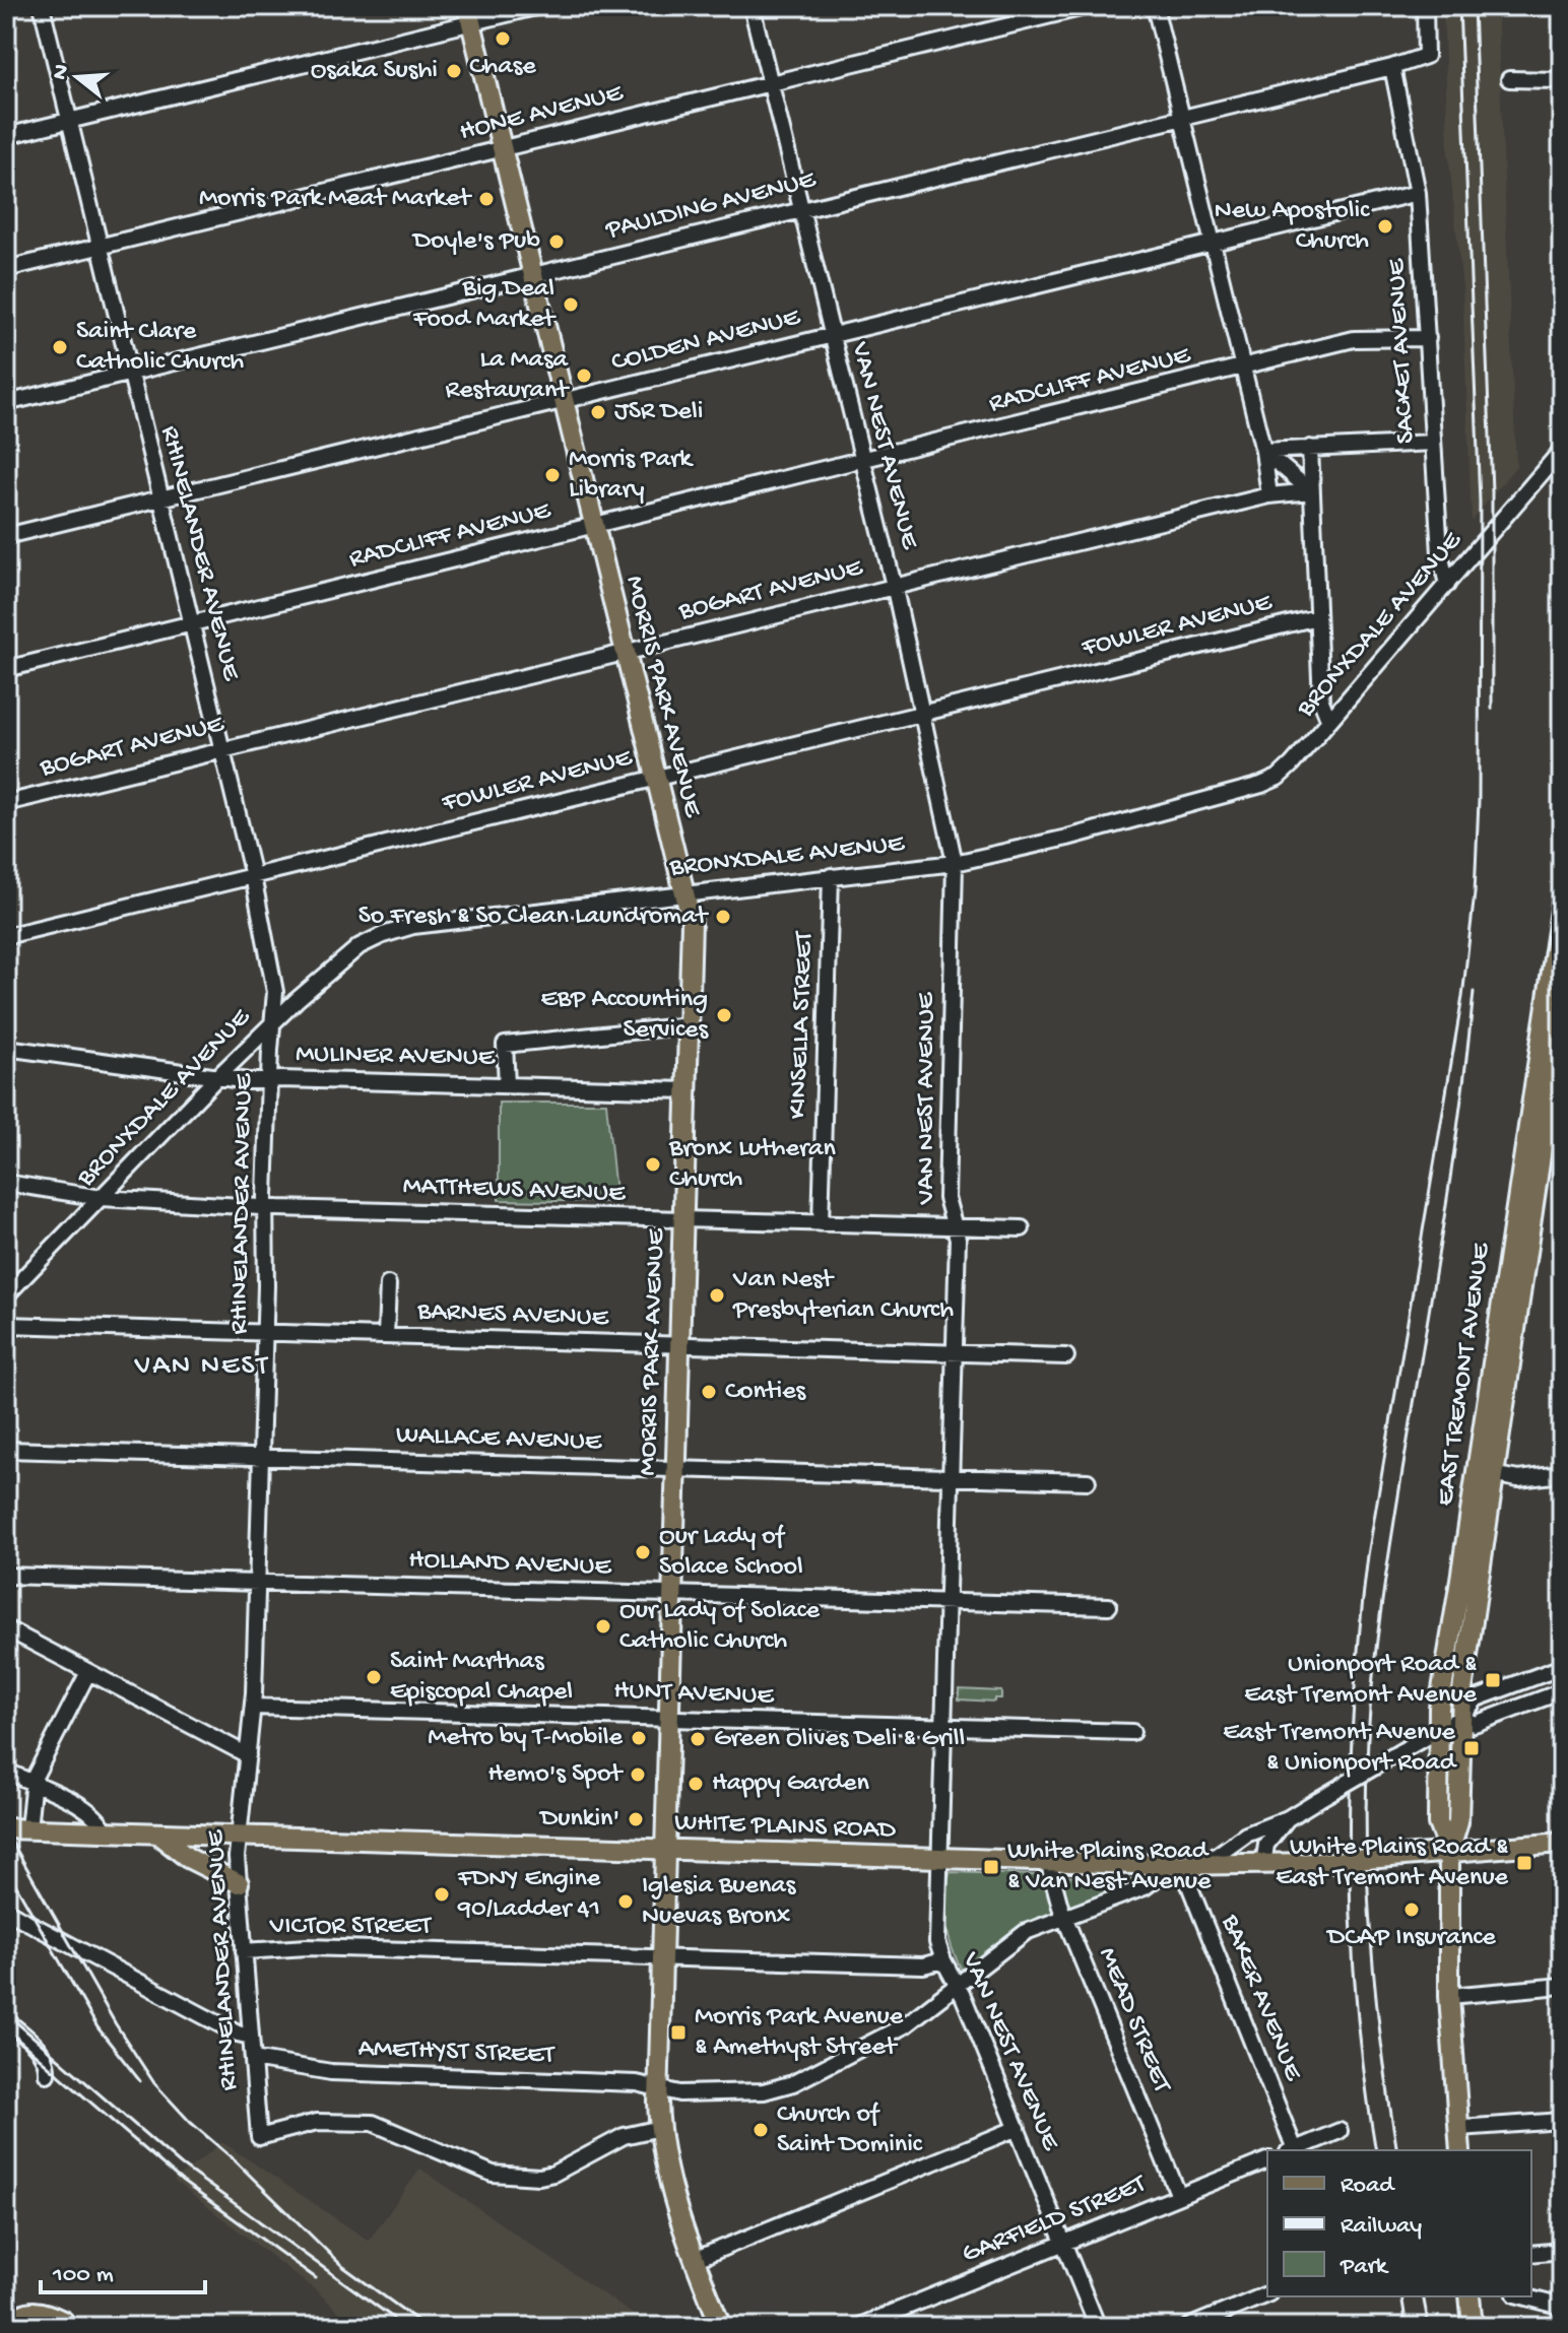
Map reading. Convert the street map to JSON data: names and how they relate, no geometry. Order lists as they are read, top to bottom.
{
  "streets": {
    "main road": ["MORRIS PARK AVENUE", "EAST TREMONT AVENUE", "WHITE PLAINS ROAD"],
    "street": [
      "HONE AVENUE",
      "PAULDING AVENUE",
      "COLDEN AVENUE",
      "SACKET AVENUE",
      "RADCLIFF AVENUE",
      "VAN NEST AVENUE",
      "RHINELANDER AVENUE",
      "BOGART AVENUE",
      "BRONXDALE AVENUE",
      "FOWLER AVENUE",
      "KINSELLA STREET",
      "MULINER AVENUE",
      "MATTHEWS AVENUE",
      "BARNES AVENUE",
      "WALLACE AVENUE",
      "HOLLAND AVENUE",
      "HUNT AVENUE",
      "VICTOR STREET",
      "BAKER AVENUE",
      "MEAD STREET",
      "AMETHYST STREET",
      "GARFIELD STREET"
    ]
  },
  "crossings": [
    ["HONE AVENUE", "VAN NEST AVENUE"],
    ["HONE AVENUE", "RHINELANDER AVENUE"],
    ["HONE AVENUE", "MORRIS PARK AVENUE"],
    ["PAULDING AVENUE", "SACKET AVENUE"],
    ["PAULDING AVENUE", "VAN NEST AVENUE"],
    ["PAULDING AVENUE", "RHINELANDER AVENUE"],
    ["PAULDING AVENUE", "MORRIS PARK AVENUE"],
    ["COLDEN AVENUE", "SACKET AVENUE"],
    ["COLDEN AVENUE", "VAN NEST AVENUE"],
    ["COLDEN AVENUE", "RHINELANDER AVENUE"],
    ["COLDEN AVENUE", "MORRIS PARK AVENUE"],
    ["SACKET AVENUE", "RADCLIFF AVENUE"],
    ["SACKET AVENUE", "BRONXDALE AVENUE"],
    ["RADCLIFF AVENUE", "VAN NEST AVENUE"],
    ["RADCLIFF AVENUE", "RHINELANDER AVENUE"],
    ["RADCLIFF AVENUE", "MORRIS PARK AVENUE"],
    ["VAN NEST AVENUE", "BOGART AVENUE"],
    ["VAN NEST AVENUE", "BRONXDALE AVENUE"],
    ["VAN NEST AVENUE", "FOWLER AVENUE"],
    ["VAN NEST AVENUE", "MATTHEWS AVENUE"],
    ["VAN NEST AVENUE", "BARNES AVENUE"],
    ["VAN NEST AVENUE", "WALLACE AVENUE"],
    ["VAN NEST AVENUE", "HOLLAND AVENUE"],
    ["VAN NEST AVENUE", "HUNT AVENUE"],
    ["VAN NEST AVENUE", "WHITE PLAINS ROAD"],
    ["VAN NEST AVENUE", "VICTOR STREET"],
    ["VAN NEST AVENUE", "AMETHYST STREET"],
    ["VAN NEST AVENUE", "GARFIELD STREET"],
    ["RHINELANDER AVENUE", "BOGART AVENUE"],
    ["RHINELANDER AVENUE", "BRONXDALE AVENUE"],
    ["RHINELANDER AVENUE", "FOWLER AVENUE"],
    ["RHINELANDER AVENUE", "MORRIS PARK AVENUE"],
    ["RHINELANDER AVENUE", "MULINER AVENUE"],
    ["RHINELANDER AVENUE", "MATTHEWS AVENUE"],
    ["RHINELANDER AVENUE", "BARNES AVENUE"],
    ["RHINELANDER AVENUE", "WALLACE AVENUE"],
    ["RHINELANDER AVENUE", "HOLLAND AVENUE"],
    ["RHINELANDER AVENUE", "HUNT AVENUE"],
    ["RHINELANDER AVENUE", "WHITE PLAINS ROAD"],
    ["RHINELANDER AVENUE", "VICTOR STREET"],
    ["RHINELANDER AVENUE", "AMETHYST STREET"],
    ["BOGART AVENUE", "MORRIS PARK AVENUE"],
    ["BRONXDALE AVENUE", "MORRIS PARK AVENUE"],
    ["BRONXDALE AVENUE", "KINSELLA STREET"],
    ["BRONXDALE AVENUE", "MULINER AVENUE"],
    ["BRONXDALE AVENUE", "MATTHEWS AVENUE"],
    ["FOWLER AVENUE", "MORRIS PARK AVENUE"],
    ["MORRIS PARK AVENUE", "MULINER AVENUE"],
    ["MORRIS PARK AVENUE", "MATTHEWS AVENUE"],
    ["MORRIS PARK AVENUE", "BARNES AVENUE"],
    ["MORRIS PARK AVENUE", "WALLACE AVENUE"],
    ["MORRIS PARK AVENUE", "HOLLAND AVENUE"],
    ["MORRIS PARK AVENUE", "HUNT AVENUE"],
    ["MORRIS PARK AVENUE", "WHITE PLAINS ROAD"],
    ["MORRIS PARK AVENUE", "VICTOR STREET"],
    ["MORRIS PARK AVENUE", "AMETHYST STREET"],
    ["KINSELLA STREET", "MATTHEWS AVENUE"],
    ["EAST TREMONT AVENUE", "WHITE PLAINS ROAD"],
    ["WHITE PLAINS ROAD", "BAKER AVENUE"],
    ["WHITE PLAINS ROAD", "MEAD STREET"],
    ["WHITE PLAINS ROAD", "AMETHYST STREET"],
    ["BAKER AVENUE", "AMETHYST STREET"],
    ["MEAD STREET", "AMETHYST STREET"],
    ["MEAD STREET", "GARFIELD STREET"]
  ],
  "districts": ["VAN NEST"],
  "places": {
    "other": [
      "Chase",
      "Osaka Sushi",
      "Morris Park Meat Market",
      "New Apostolic Church",
      "Doyle's Pub",
      "Big Deal Food Market",
      "Saint Clare Catholic Church",
      "La Masa Restaurant",
      "JSR Deli",
      "Morris Park Library",
      "So Fresh & So Clean Laundromat",
      "EBP Accounting Services",
      "Bronx Lutheran Church",
      "Van Nest Presbyterian Church",
      "Conties",
      "Our Lady of Solace School",
      "Our Lady of Solace Catholic Church",
      "Saint Marthas Episcopal Chapel",
      "Metro by T-Mobile",
      "Green Olives Deli & Grill",
      "Hemo's Spot",
      "Happy Garden",
      "Dunkin'",
      "FDNY Engine 90/Ladder 41",
      "Iglesia Buenas Nuevas Bronx",
      "DCAP Insurance",
      "Church of Saint Dominic"
    ],
    "transit": [
      "Unionport Road & East Tremont Avenue",
      "East Tremont Avenue & Unionport Road",
      "White Plains Road & East Tremont Avenue",
      "White Plains Road & Van Nest Avenue",
      "Morris Park Avenue & Amethyst Street"
    ]
  },
  "legend": ["Road", "Railway", "Park"],
  "scale_bar": "100 m",
  "north": "left"
}
